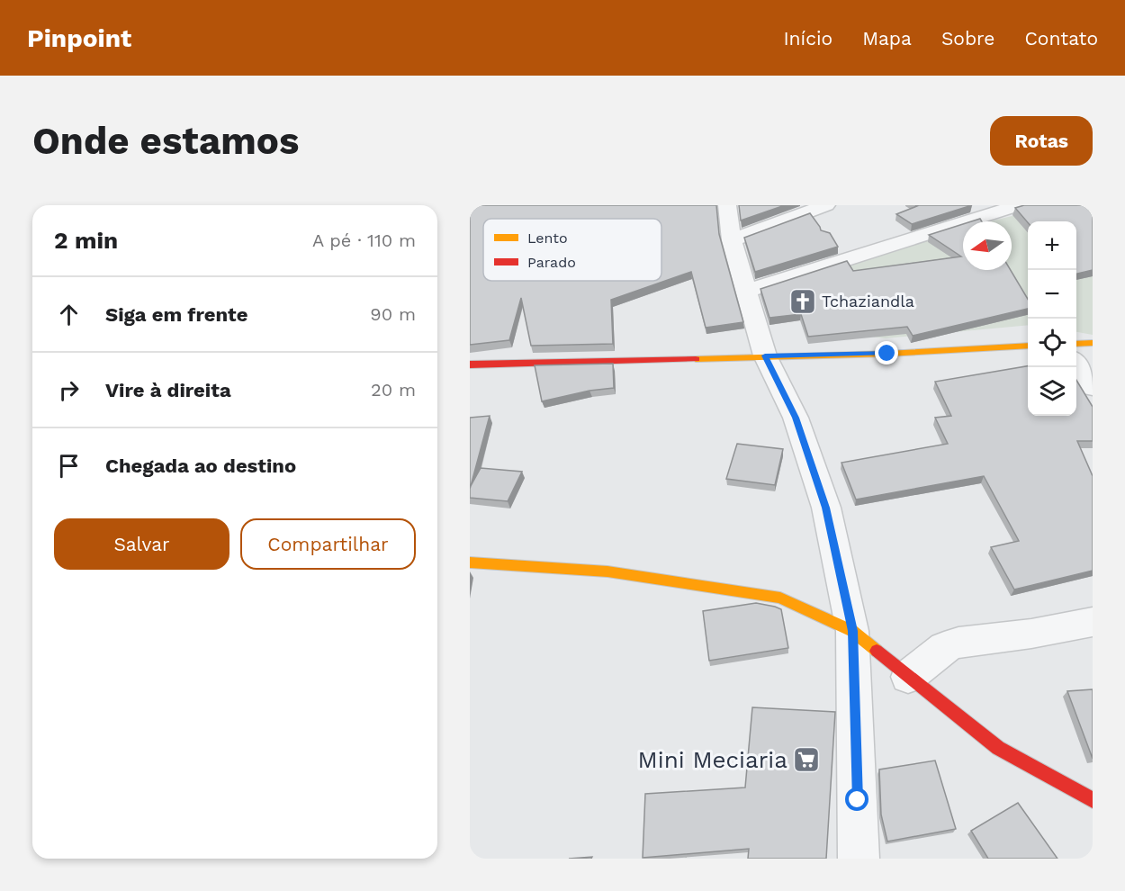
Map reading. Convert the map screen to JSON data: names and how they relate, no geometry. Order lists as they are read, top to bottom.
{
  "places": {
    "church": ["Tchaziandla"],
    "supermarket": ["Mini Meciaria"]
  },
  "legend": ["Lento", "Parado"],
  "north": "left",
  "page": {
    "header": "Pinpoint",
    "nav": [
      "Início",
      "Mapa",
      "Sobre",
      "Contato"
    ],
    "buttons": [
      "Rotas",
      ["Salvar", "Compartilhar"]
    ],
    "title": "Onde estamos",
    "heading": ["2 min", "A pé · 110 m"],
    "map_buttons": ["+", "−"],
    "list": [
      ["Siga em frente", "90 m"],
      ["Vire à direita", "20 m"],
      "Chegada ao destino"
    ]
  }
}
